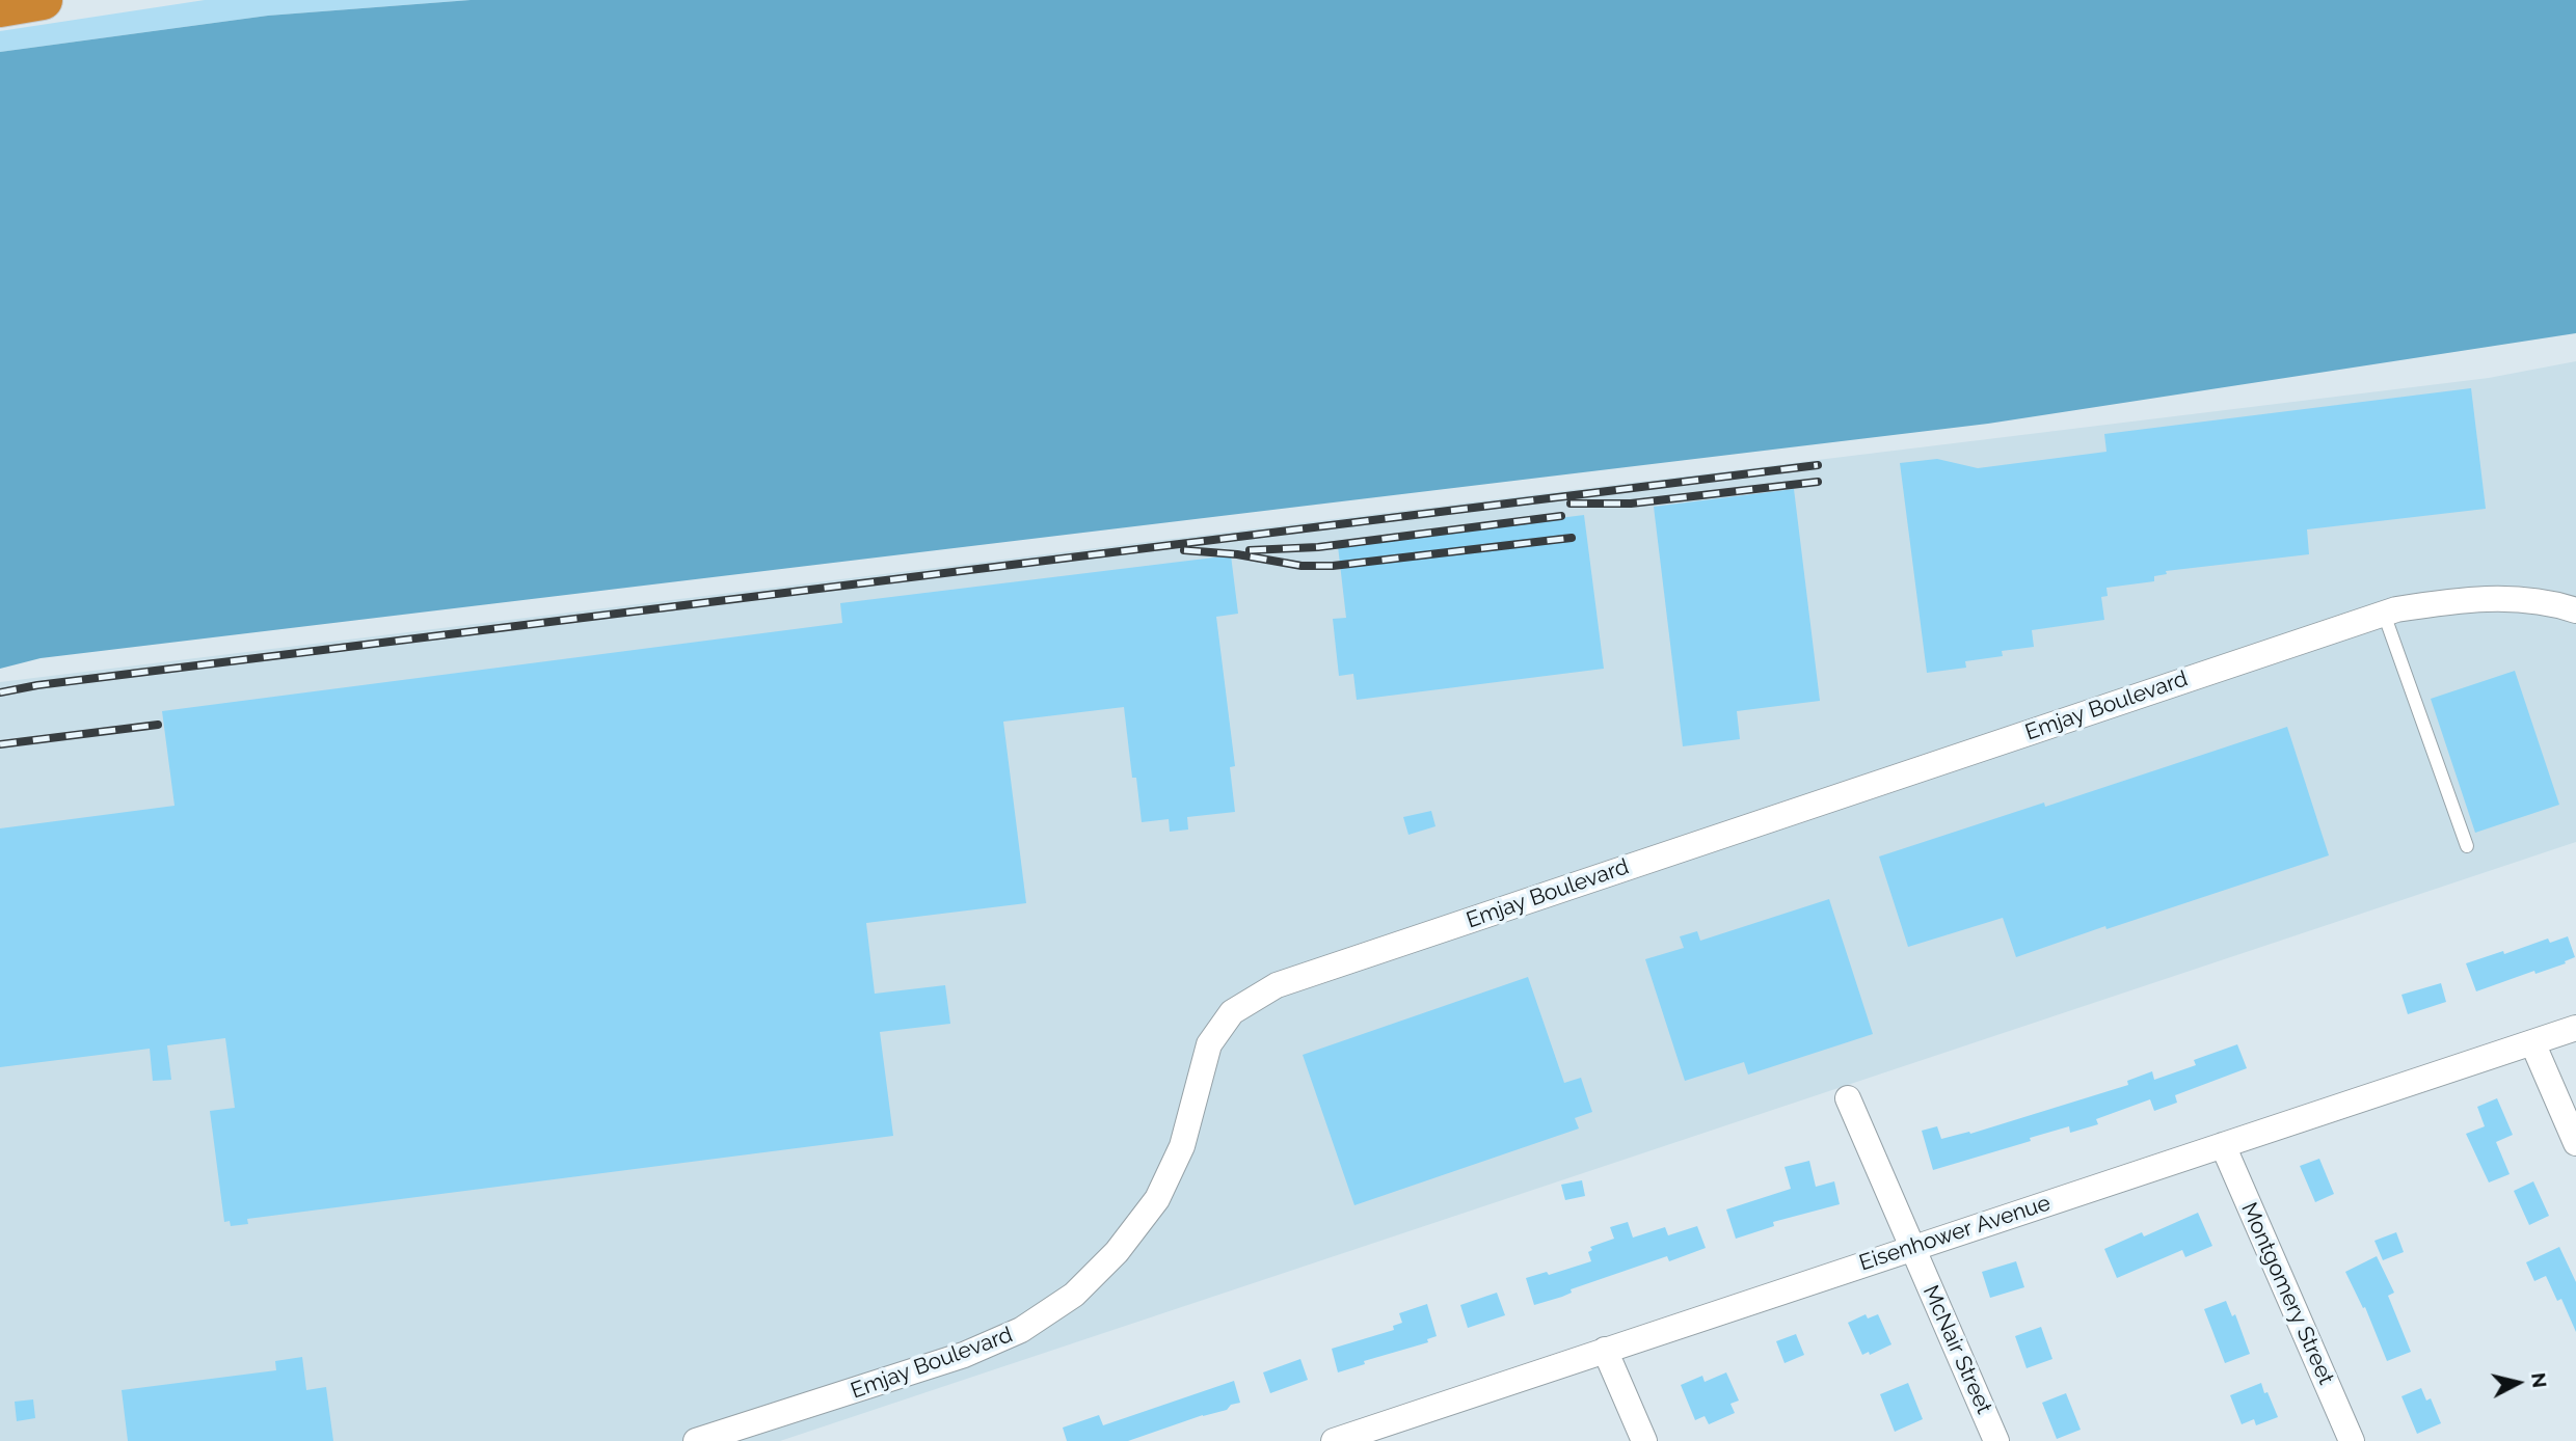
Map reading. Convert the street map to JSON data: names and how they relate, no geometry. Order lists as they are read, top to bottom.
{
  "streets": {
    "street": [
      "Emjay Boulevard",
      "Eisenhower Avenue",
      "Montgomery Street",
      "McNair Street"
    ]
  },
  "crossings": [
    ["Eisenhower Avenue", "Montgomery Street"],
    ["Eisenhower Avenue", "McNair Street"]
  ],
  "north": "right"
}
